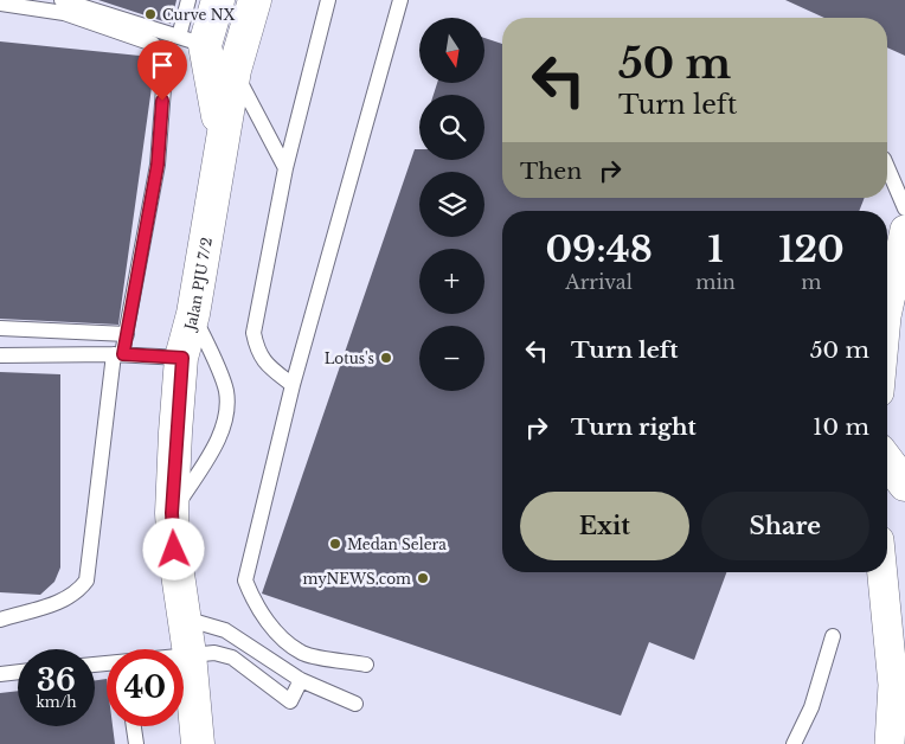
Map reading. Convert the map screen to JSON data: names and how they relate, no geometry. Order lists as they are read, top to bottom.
{
  "streets": {
    "street": ["Jalan PJU 7/2"]
  },
  "places": [
    "Curve NX",
    "Lotus's",
    "Medan Selera",
    "myNEWS.com"
  ],
  "north": "bottom",
  "page": {
    "map_buttons": ["+", "−"],
    "turn": ["50 m", "Turn left"],
    "then": "Then",
    "eta": [
      "09:48",
      "Arrival",
      "1",
      "min",
      "120",
      "m"
    ],
    "list": [
      {
        "name": "Turn left",
        "value": "50 m"
      },
      {
        "name": "Turn right",
        "value": "10 m"
      }
    ],
    "buttons": ["Exit", "Share"],
    "speed": "36 km/h",
    "limit": "40"
  }
}
